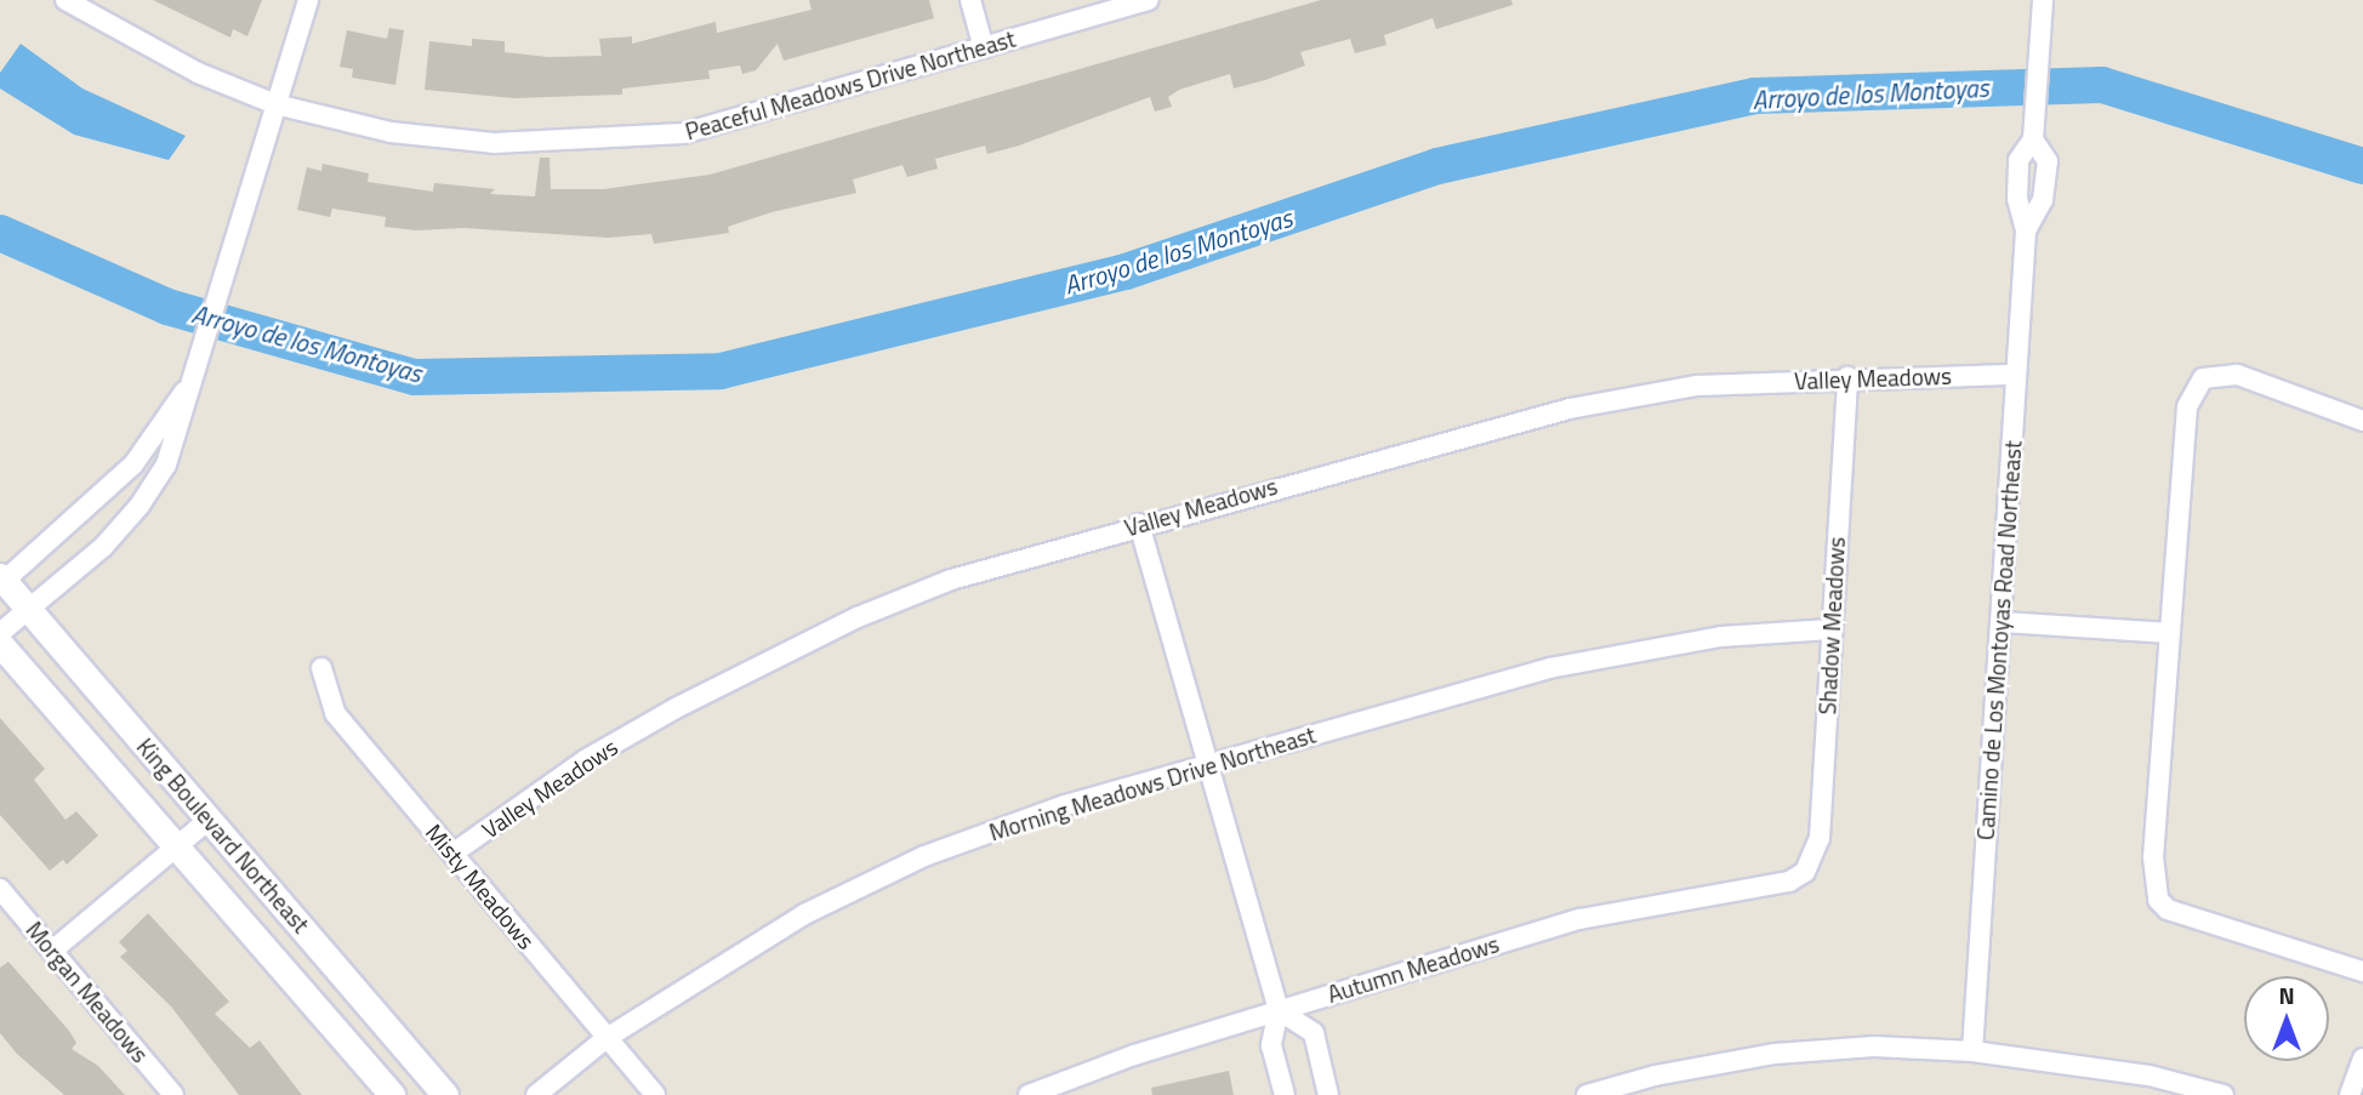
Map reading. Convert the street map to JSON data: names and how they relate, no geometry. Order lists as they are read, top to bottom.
{
  "streets": {
    "street": [
      "Peaceful Meadows Drive Northeast",
      "Valley Meadows",
      "Shadow Meadows",
      "Camino de Los Montoyas Road Northeast",
      "Morning Meadows Drive Northeast",
      "King Boulevard Northeast",
      "Misty Meadows",
      "Autumn Meadows",
      "Morgan Meadows"
    ]
  },
  "crossings": [
    ["Valley Meadows", "Shadow Meadows"],
    ["Valley Meadows", "Camino de Los Montoyas Road Northeast"],
    ["Valley Meadows", "Misty Meadows"],
    ["Shadow Meadows", "Morning Meadows Drive Northeast"],
    ["Shadow Meadows", "Autumn Meadows"],
    ["Morning Meadows Drive Northeast", "Misty Meadows"]
  ],
  "water": ["Arroyo de los Montoyas"],
  "north": "top"
}
